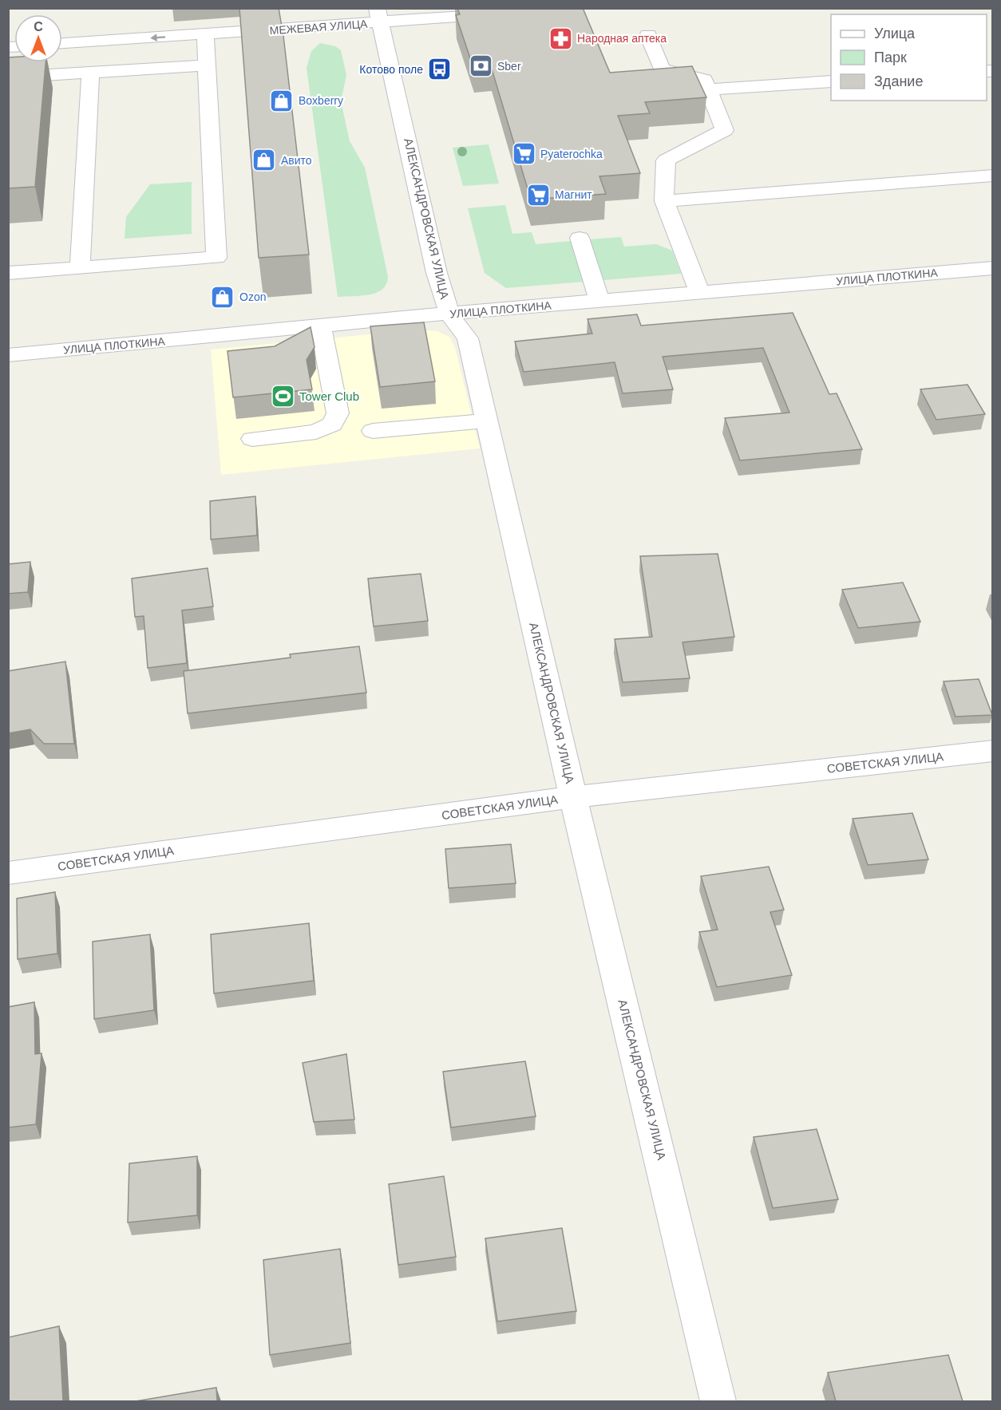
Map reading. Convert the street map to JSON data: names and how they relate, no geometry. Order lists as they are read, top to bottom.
{
  "streets": {
    "street": [
      "МЕЖЕВАЯ УЛИЦА",
      "АЛЕКСАНДРОВСКАЯ УЛИЦА",
      "УЛИЦА ПЛОТКИНА",
      "СОВЕТСКАЯ УЛИЦА"
    ]
  },
  "crossings": [
    ["МЕЖЕВАЯ УЛИЦА", "АЛЕКСАНДРОВСКАЯ УЛИЦА"],
    ["АЛЕКСАНДРОВСКАЯ УЛИЦА", "УЛИЦА ПЛОТКИНА"],
    ["АЛЕКСАНДРОВСКАЯ УЛИЦА", "СОВЕТСКАЯ УЛИЦА"]
  ],
  "places": {
    "pharmacy": ["Народная аптека"],
    "bank": ["Sber"],
    "bus stop": ["Котово поле"],
    "shop": ["Boxberry", "Авито", "Ozon"],
    "supermarket": ["Pyaterochka", "Магнит"],
    "sports": ["Tower Club"]
  },
  "legend": ["Улица", "Парк", "Здание"],
  "north": "top"
}
